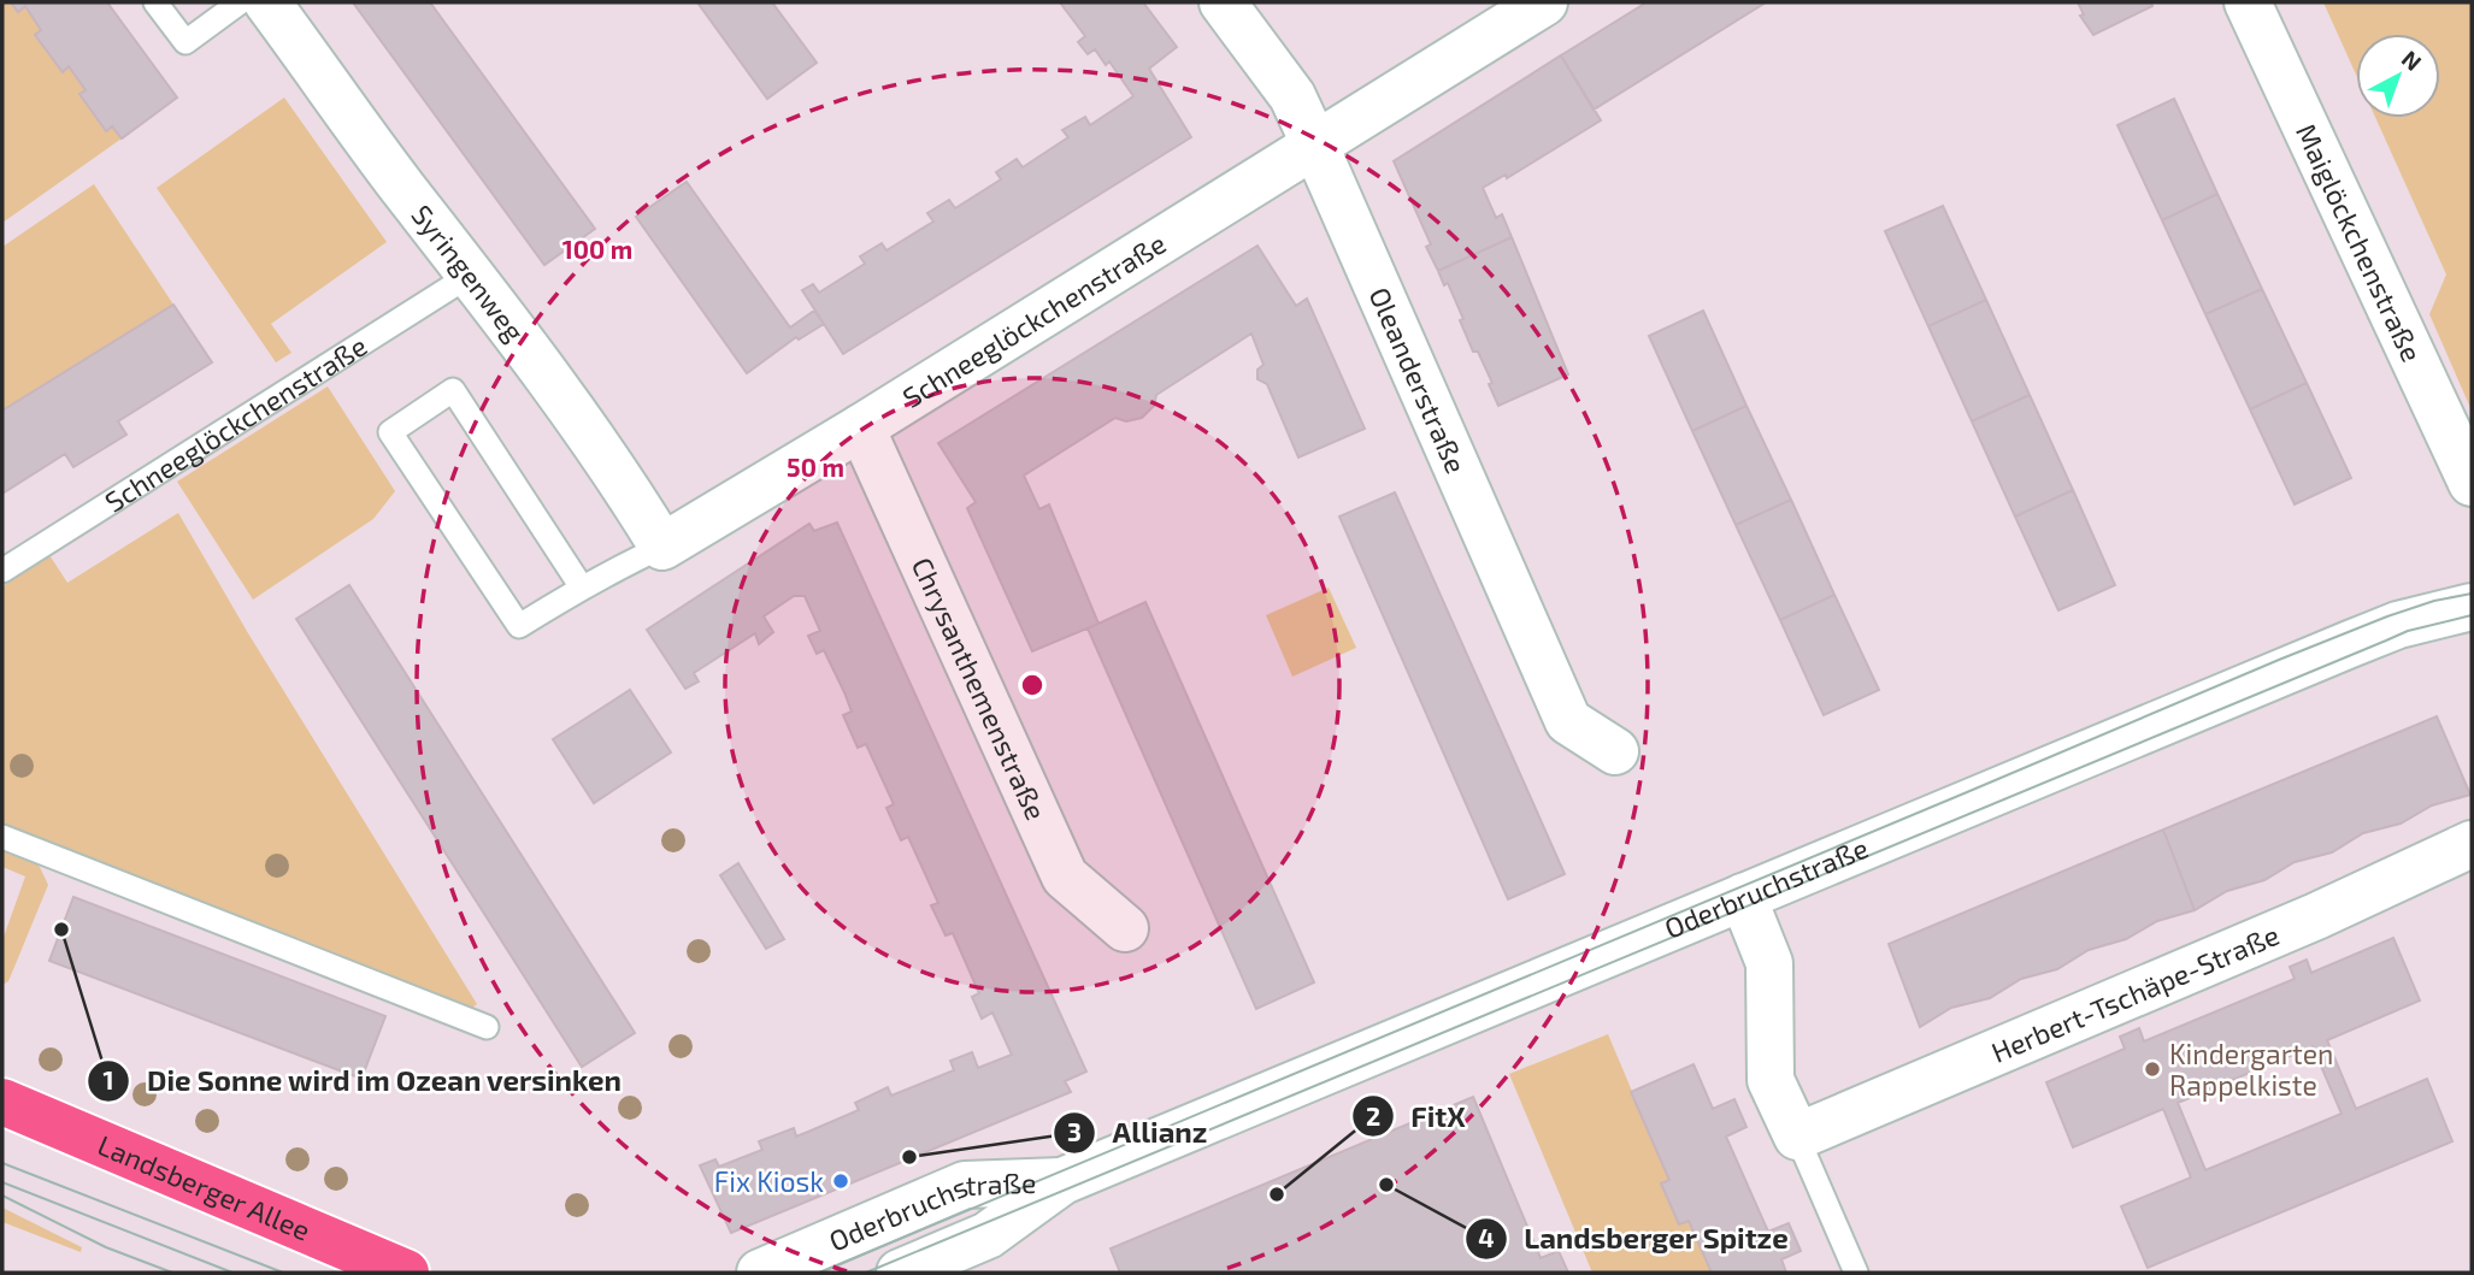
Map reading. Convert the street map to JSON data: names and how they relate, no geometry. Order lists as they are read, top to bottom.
{
  "streets": {
    "main road": ["Landsberger Allee"],
    "street": [
      "Maiglöckchenstraße",
      "Syringenweg",
      "Schneeglöckchenstraße",
      "Oleanderstraße",
      "Chrysanthemenstraße",
      "Oderbruchstraße",
      "Herbert-Tschäpe-Straße"
    ]
  },
  "crossings": [
    ["Syringenweg", "Schneeglöckchenstraße"],
    ["Schneeglöckchenstraße", "Oleanderstraße"],
    ["Schneeglöckchenstraße", "Chrysanthemenstraße"]
  ],
  "places": [
    "Die Sonne wird im Ozean versinken",
    "Kindergarten Rappelkiste",
    "Allianz",
    "Fix Kiosk",
    "Landsberger Spitze",
    "FitX"
  ],
  "north": "top right",
  "rings": ["100 m", "50 m"]
}
